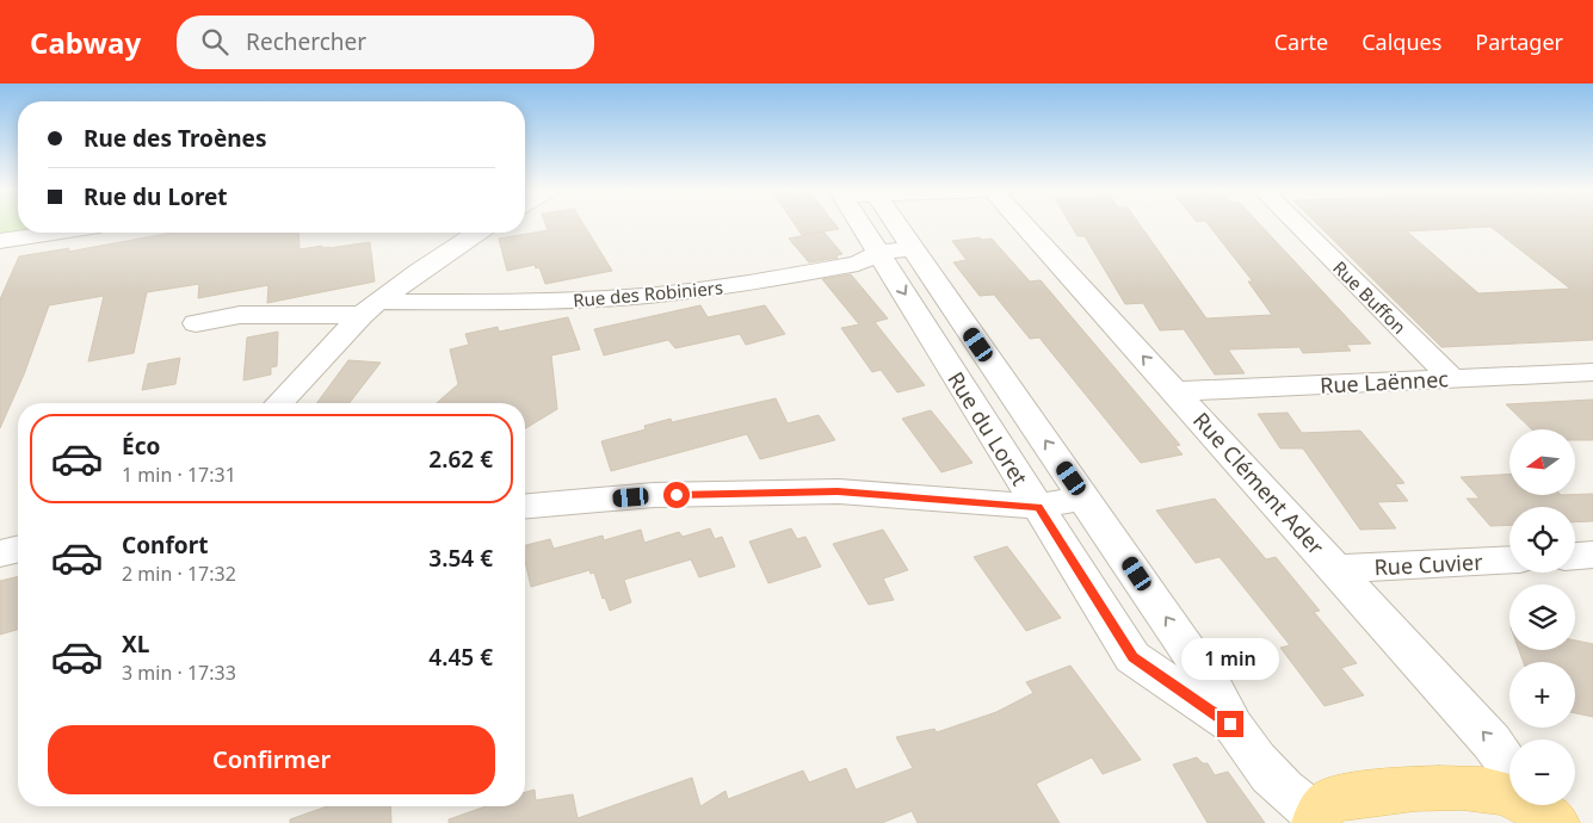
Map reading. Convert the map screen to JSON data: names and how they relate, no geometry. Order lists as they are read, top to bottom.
{
  "streets": {
    "street": [
      "Rue des Robiniers",
      "Rue Buffon",
      "Rue Laënnec",
      "Rue du Loret",
      "Rue Clément Ader",
      "Rue Cuvier"
    ]
  },
  "crossings": [
    ["Rue des Robiniers", "Rue du Loret"],
    ["Rue Buffon", "Rue Laënnec"],
    ["Rue Laënnec", "Rue Clément Ader"],
    ["Rue Clément Ader", "Rue Cuvier"]
  ],
  "north": "left",
  "page": {
    "header": "Cabway",
    "search": "Rechercher",
    "nav": ["Carte", "Calques", "Partager"],
    "banner": ["Rue des Troènes", "Rue du Loret"],
    "list": [
      {
        "name": "Éco",
        "note": "1 min · 17:31",
        "value": "2.62 €"
      },
      {
        "name": "Confort",
        "note": "2 min · 17:32",
        "value": "3.54 €"
      },
      {
        "name": "XL",
        "note": "3 min · 17:33",
        "value": "4.45 €"
      }
    ],
    "map_buttons": ["+", "−"],
    "bubble": "1 min",
    "buttons": "Confirmer"
  }
}
